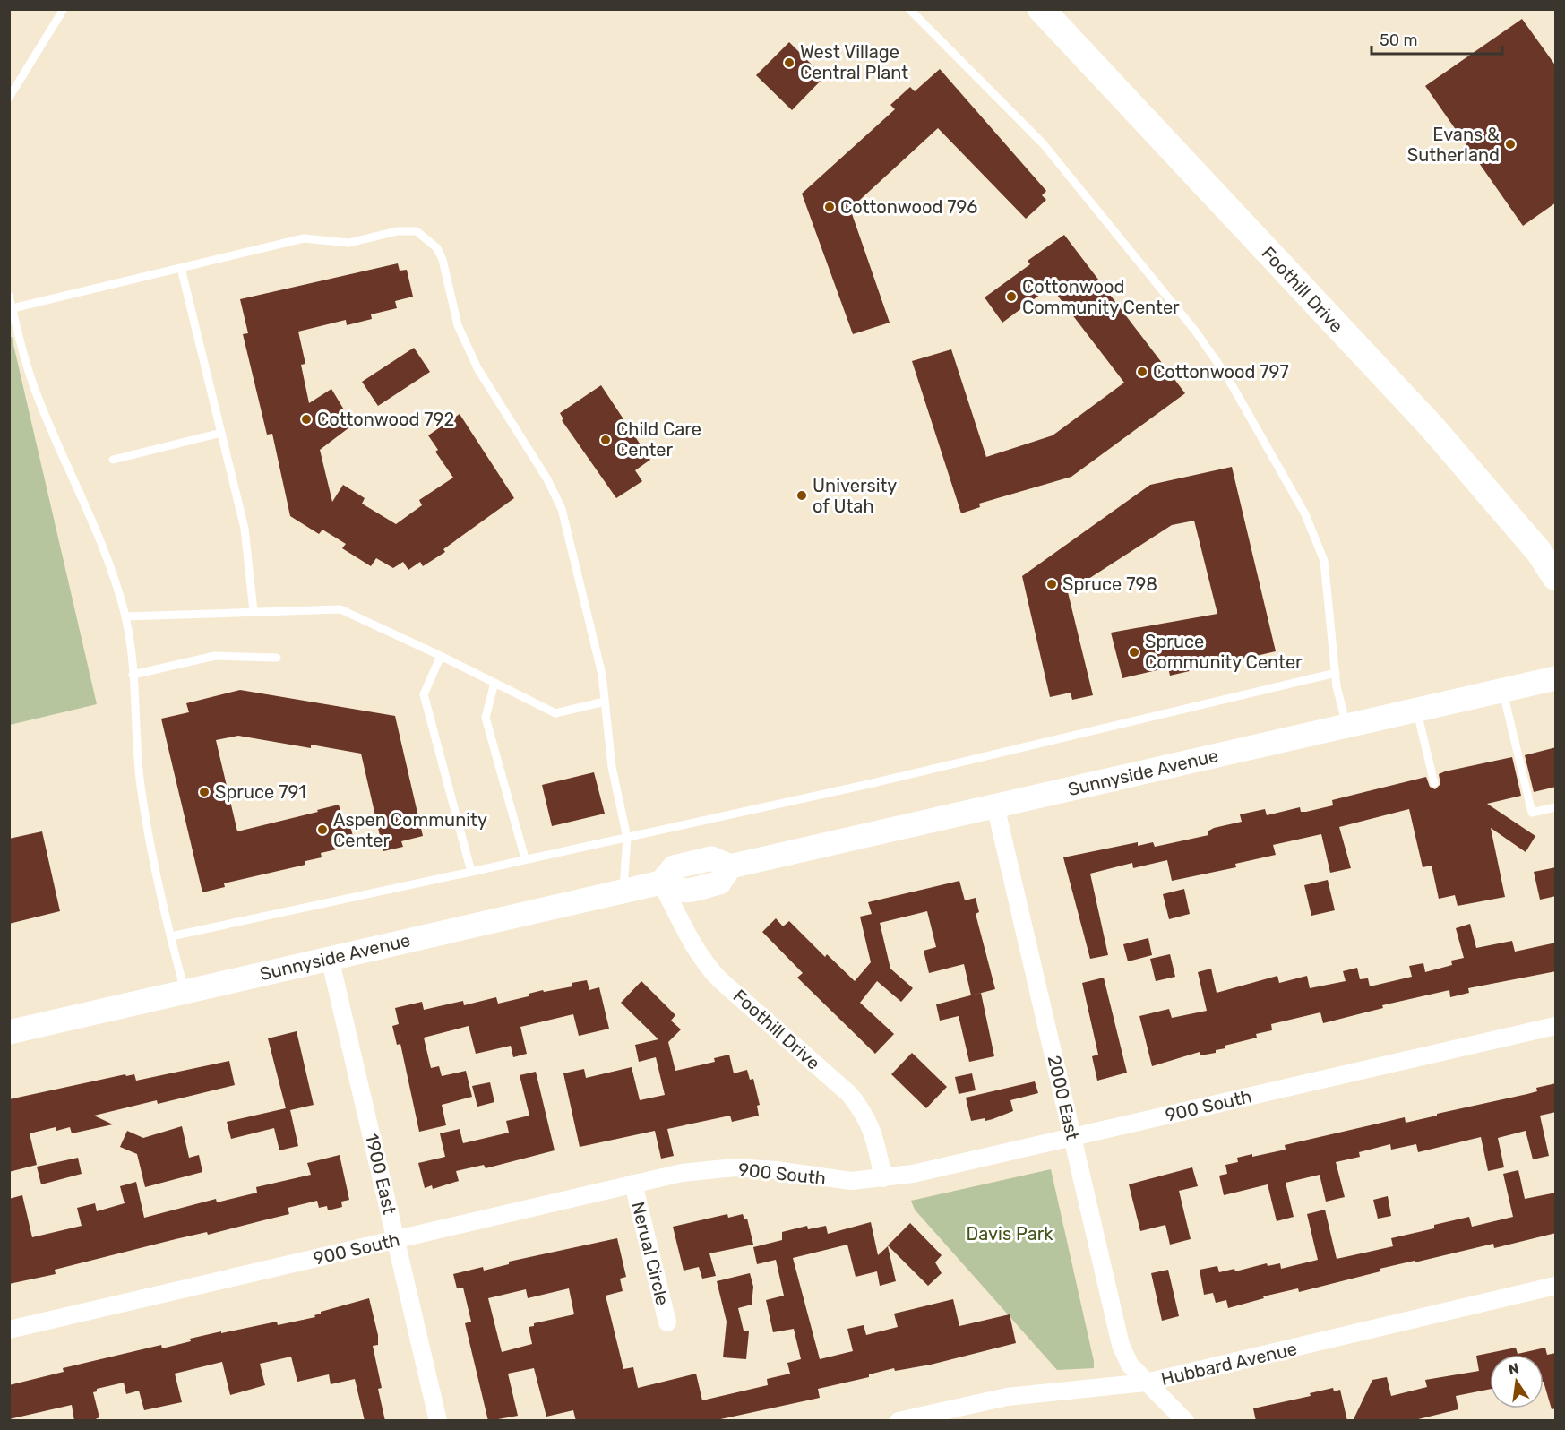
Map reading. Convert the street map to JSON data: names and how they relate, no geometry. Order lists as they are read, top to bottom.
{
  "streets": {
    "main road": ["Foothill Drive", "Sunnyside Avenue"],
    "street": [
      "2000 East",
      "900 South",
      "1900 East",
      "Nerual Circle",
      "Hubbard Avenue"
    ]
  },
  "crossings": [
    ["Foothill Drive", "Sunnyside Avenue"],
    ["Foothill Drive", "900 South"],
    ["Sunnyside Avenue", "2000 East"],
    ["Sunnyside Avenue", "1900 East"],
    ["2000 East", "900 South"],
    ["2000 East", "Hubbard Avenue"],
    ["900 South", "1900 East"],
    ["900 South", "Nerual Circle"]
  ],
  "parks": ["Davis Park"],
  "places": [
    "West Village Central Plant",
    "Evans & Sutherland",
    "Cottonwood 796",
    "Cottonwood Community Center",
    "Cottonwood 797",
    "Cottonwood 792",
    "Child Care Center",
    "University of Utah",
    "Spruce 798",
    "Spruce Community Center",
    "Spruce 791",
    "Aspen Community Center"
  ],
  "scale_bar": "50 m",
  "north": "top"
}
